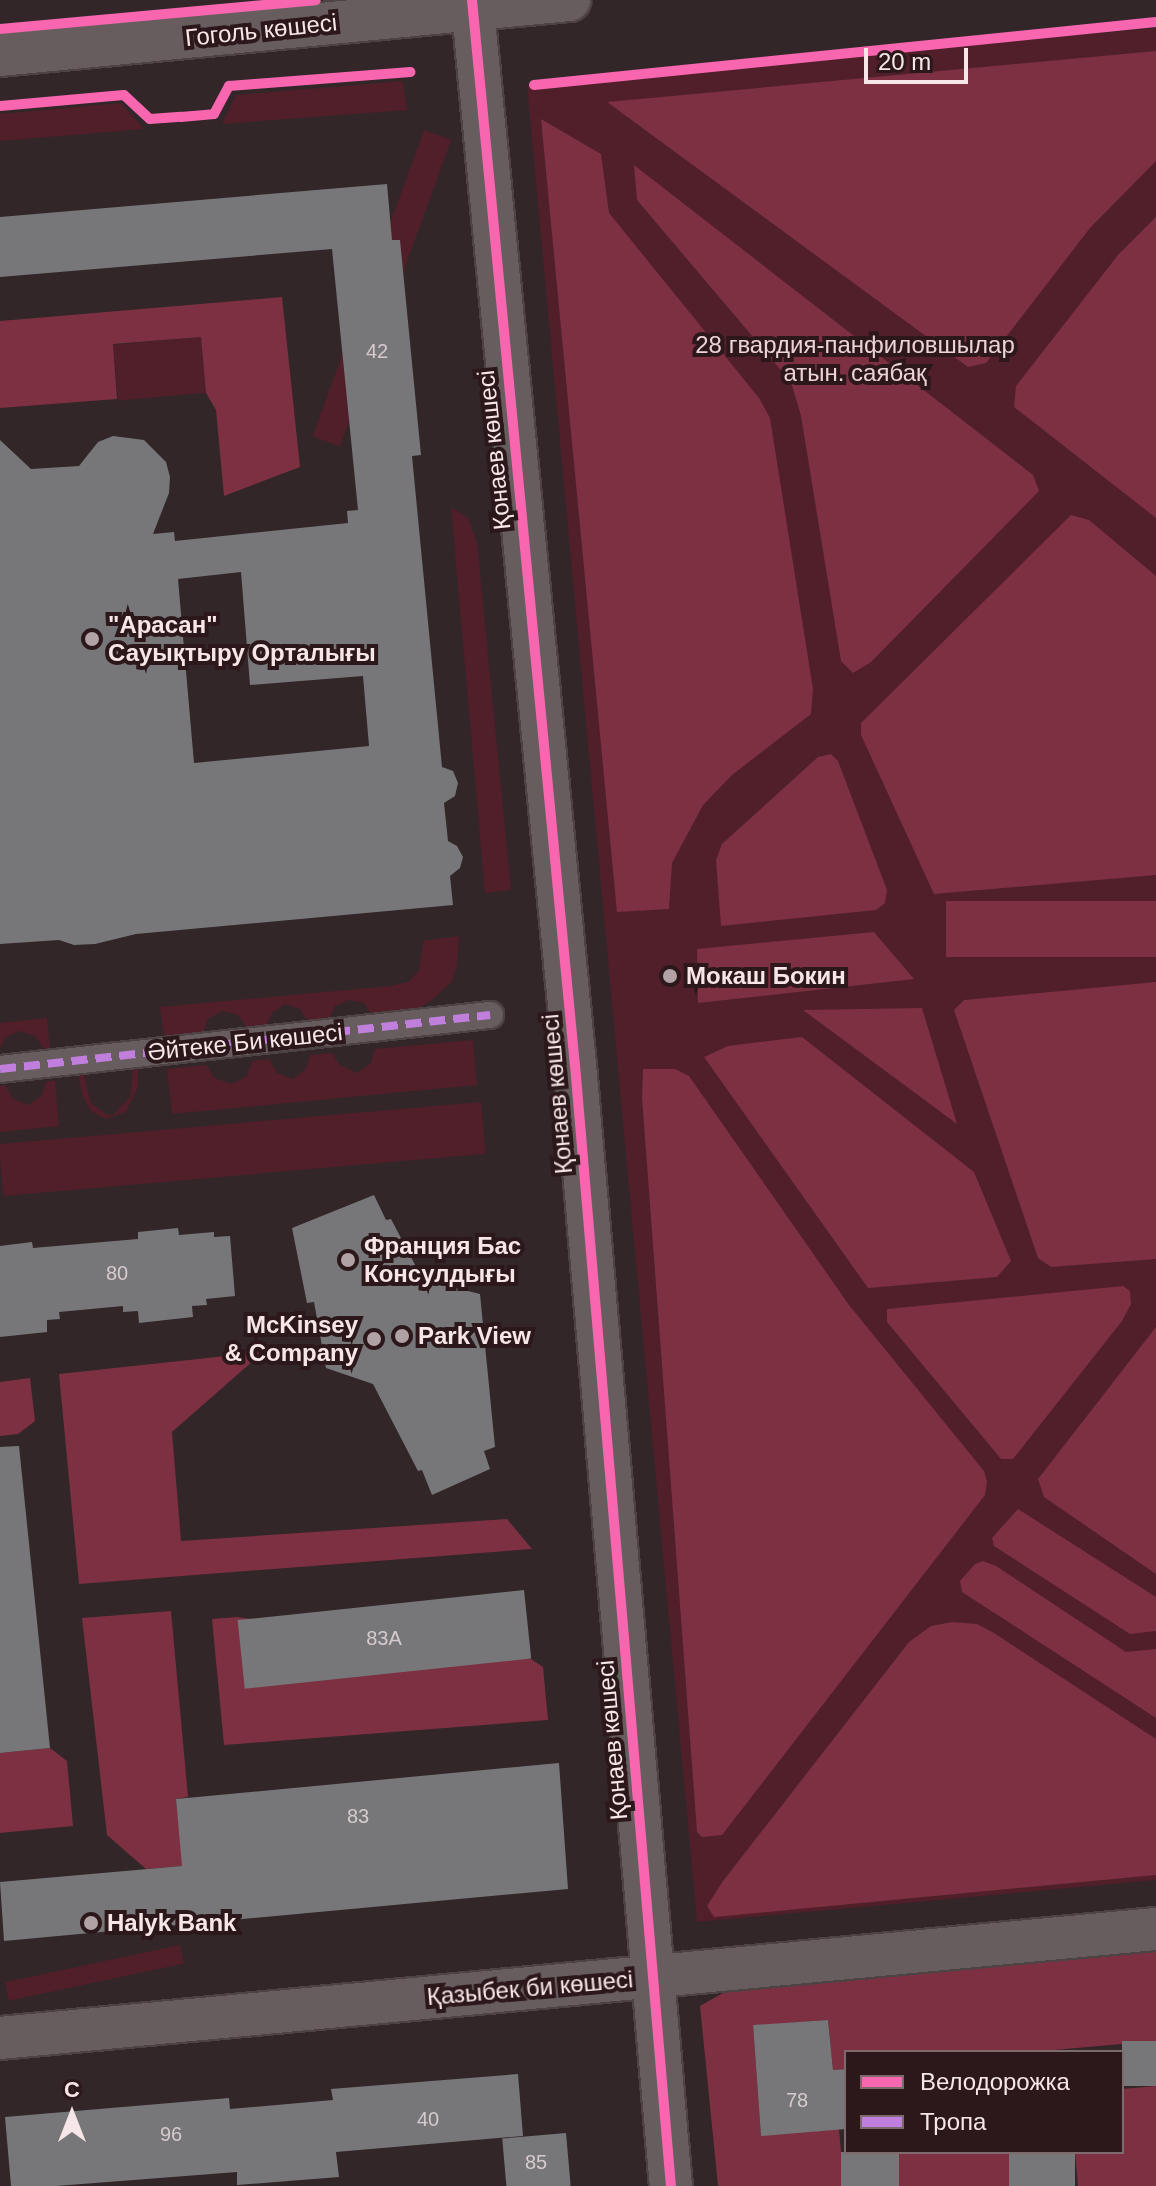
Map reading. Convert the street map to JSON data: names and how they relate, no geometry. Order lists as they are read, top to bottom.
{
  "streets": {
    "street": [
      "Гоголь көшесі",
      "Қонаев көшесі",
      "Әйтеке Би көшесі",
      "Қазыбек би көшесі"
    ]
  },
  "crossings": [
    ["Гоголь көшесі", "Қонаев көшесі"],
    ["Қонаев көшесі", "Қазыбек би көшесі"]
  ],
  "parks": ["28 гвардия-панфиловшылар атын. саябақ"],
  "places": [
    "\"Арасан\" Сауықтыру Орталығы",
    "Мокаш Бокин",
    "Франция Бас Консулдығы",
    "Park View",
    "McKinsey & Company",
    "Halyk Bank"
  ],
  "house_numbers": [
    "42",
    "80",
    "83А",
    "83",
    "78",
    "40",
    "96",
    "85"
  ],
  "legend": ["Велодорожка", "Тропа"],
  "scale_bar": "20 m",
  "north": "top"
}
